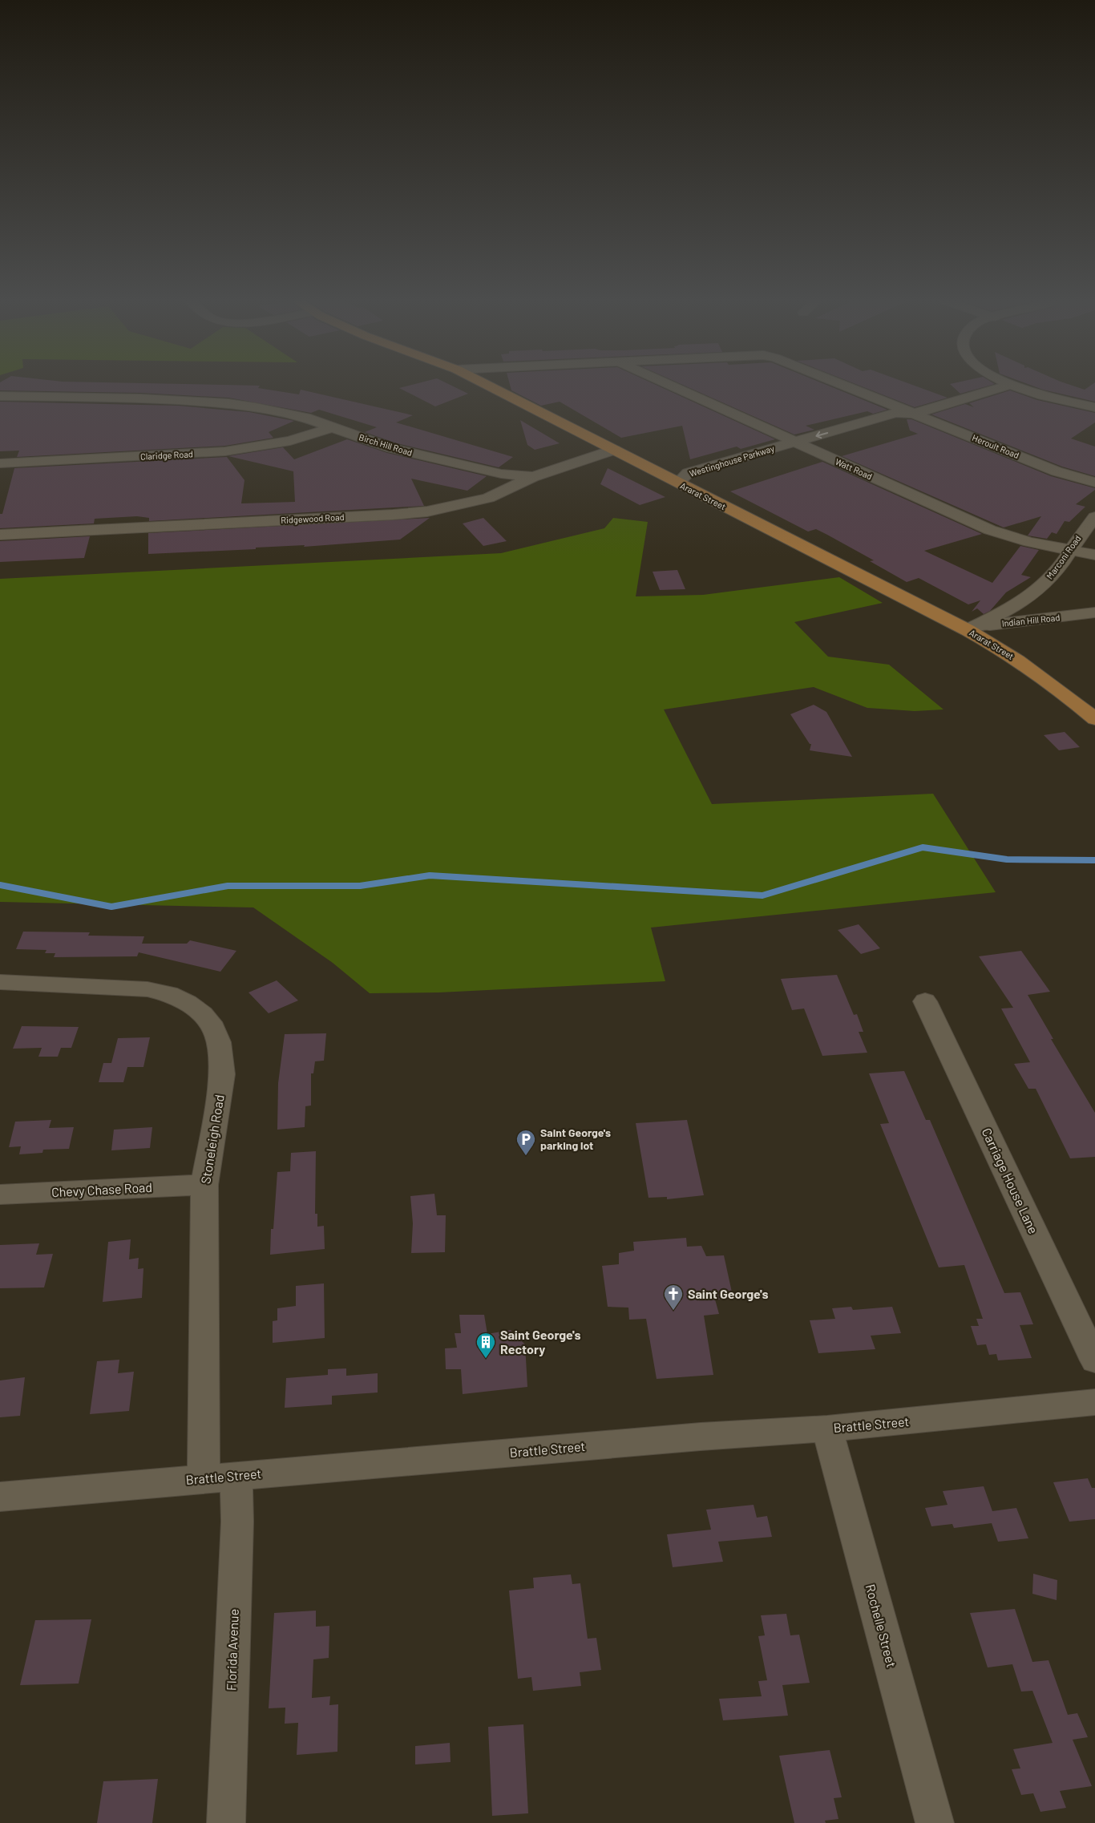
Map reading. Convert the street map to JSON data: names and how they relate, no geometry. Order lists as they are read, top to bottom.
{
  "streets": {
    "main road": ["Ararat Street"],
    "street": [
      "Birch Hill Road",
      "Heroult Road",
      "Claridge Road",
      "Westinghouse Parkway",
      "Watt Road",
      "Ridgewood Road",
      "Marconi Road",
      "Indian Hill Road",
      "Stoneleigh Road",
      "Carriage House Lane",
      "Chevy Chase Road",
      "Brattle Street",
      "Rochelle Street",
      "Florida Avenue"
    ]
  },
  "crossings": [
    ["Birch Hill Road", "Claridge Road"],
    ["Birch Hill Road", "Ridgewood Road"],
    ["Heroult Road", "Westinghouse Parkway"],
    ["Westinghouse Parkway", "Watt Road"],
    ["Westinghouse Parkway", "Ararat Street"],
    ["Watt Road", "Marconi Road"],
    ["Ararat Street", "Ridgewood Road"],
    ["Ararat Street", "Marconi Road"],
    ["Ararat Street", "Indian Hill Road"],
    ["Marconi Road", "Indian Hill Road"],
    ["Stoneleigh Road", "Chevy Chase Road"],
    ["Stoneleigh Road", "Brattle Street"],
    ["Stoneleigh Road", "Florida Avenue"],
    ["Brattle Street", "Rochelle Street"],
    ["Brattle Street", "Florida Avenue"]
  ],
  "places": {
    "parking": ["Saint George's parking lot"],
    "church": ["Saint George's"],
    "building": ["Saint George's Rectory"]
  }
}
